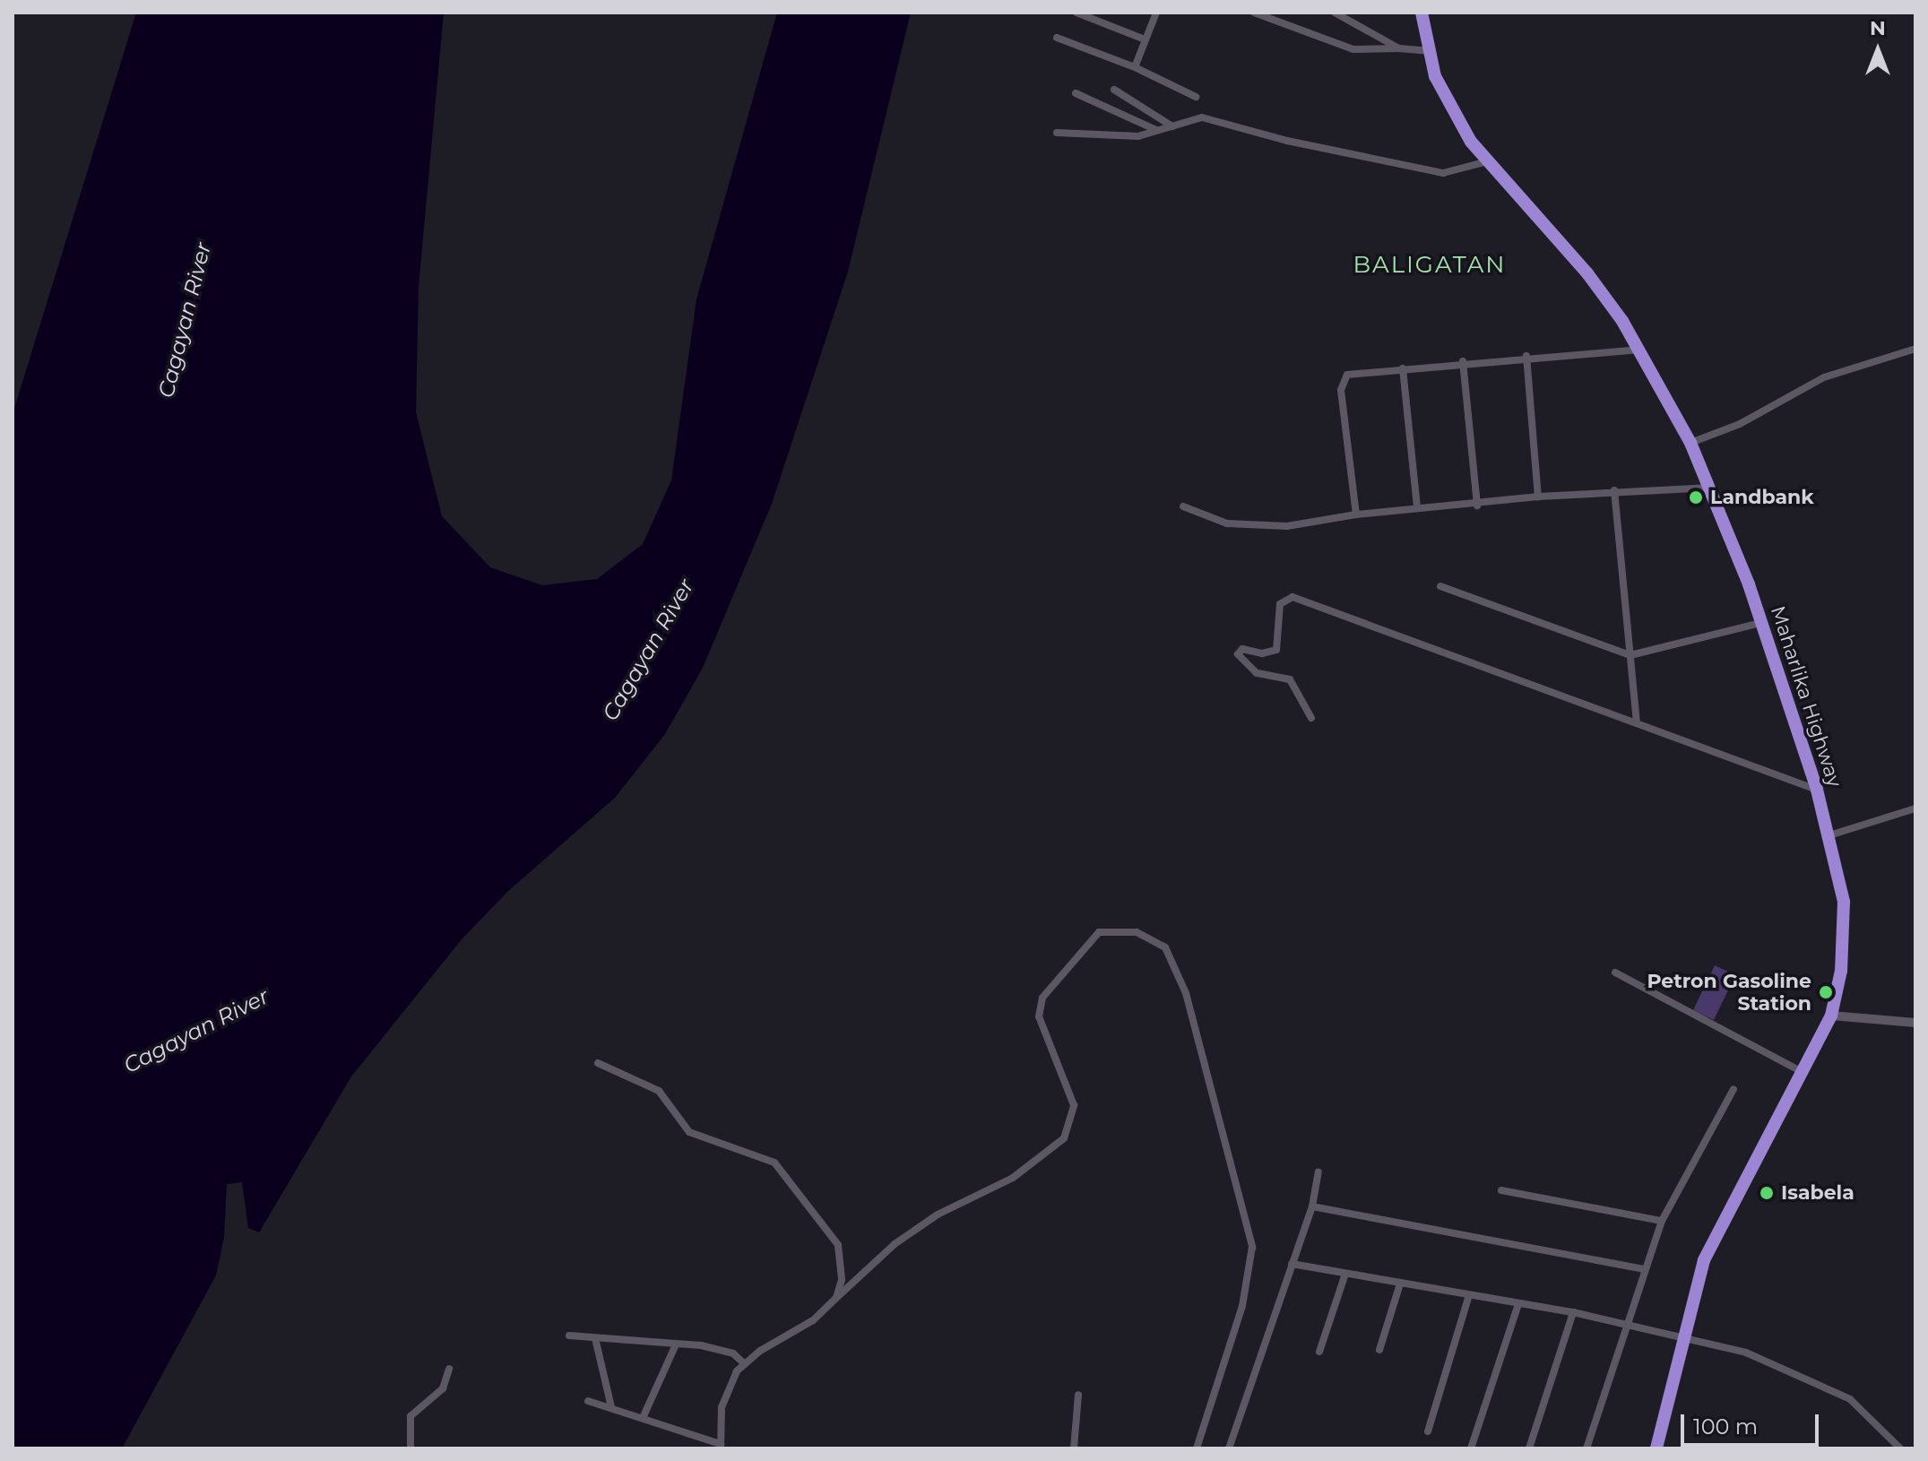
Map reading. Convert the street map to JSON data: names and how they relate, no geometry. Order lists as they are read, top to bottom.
{
  "streets": {
    "highway": ["Maharlika Highway"]
  },
  "districts": ["BALIGATAN"],
  "water": ["Cagayan River"],
  "places": ["Landbank", "Petron Gasoline Station", "Isabela"],
  "scale_bar": "100 m",
  "north": "top"
}
